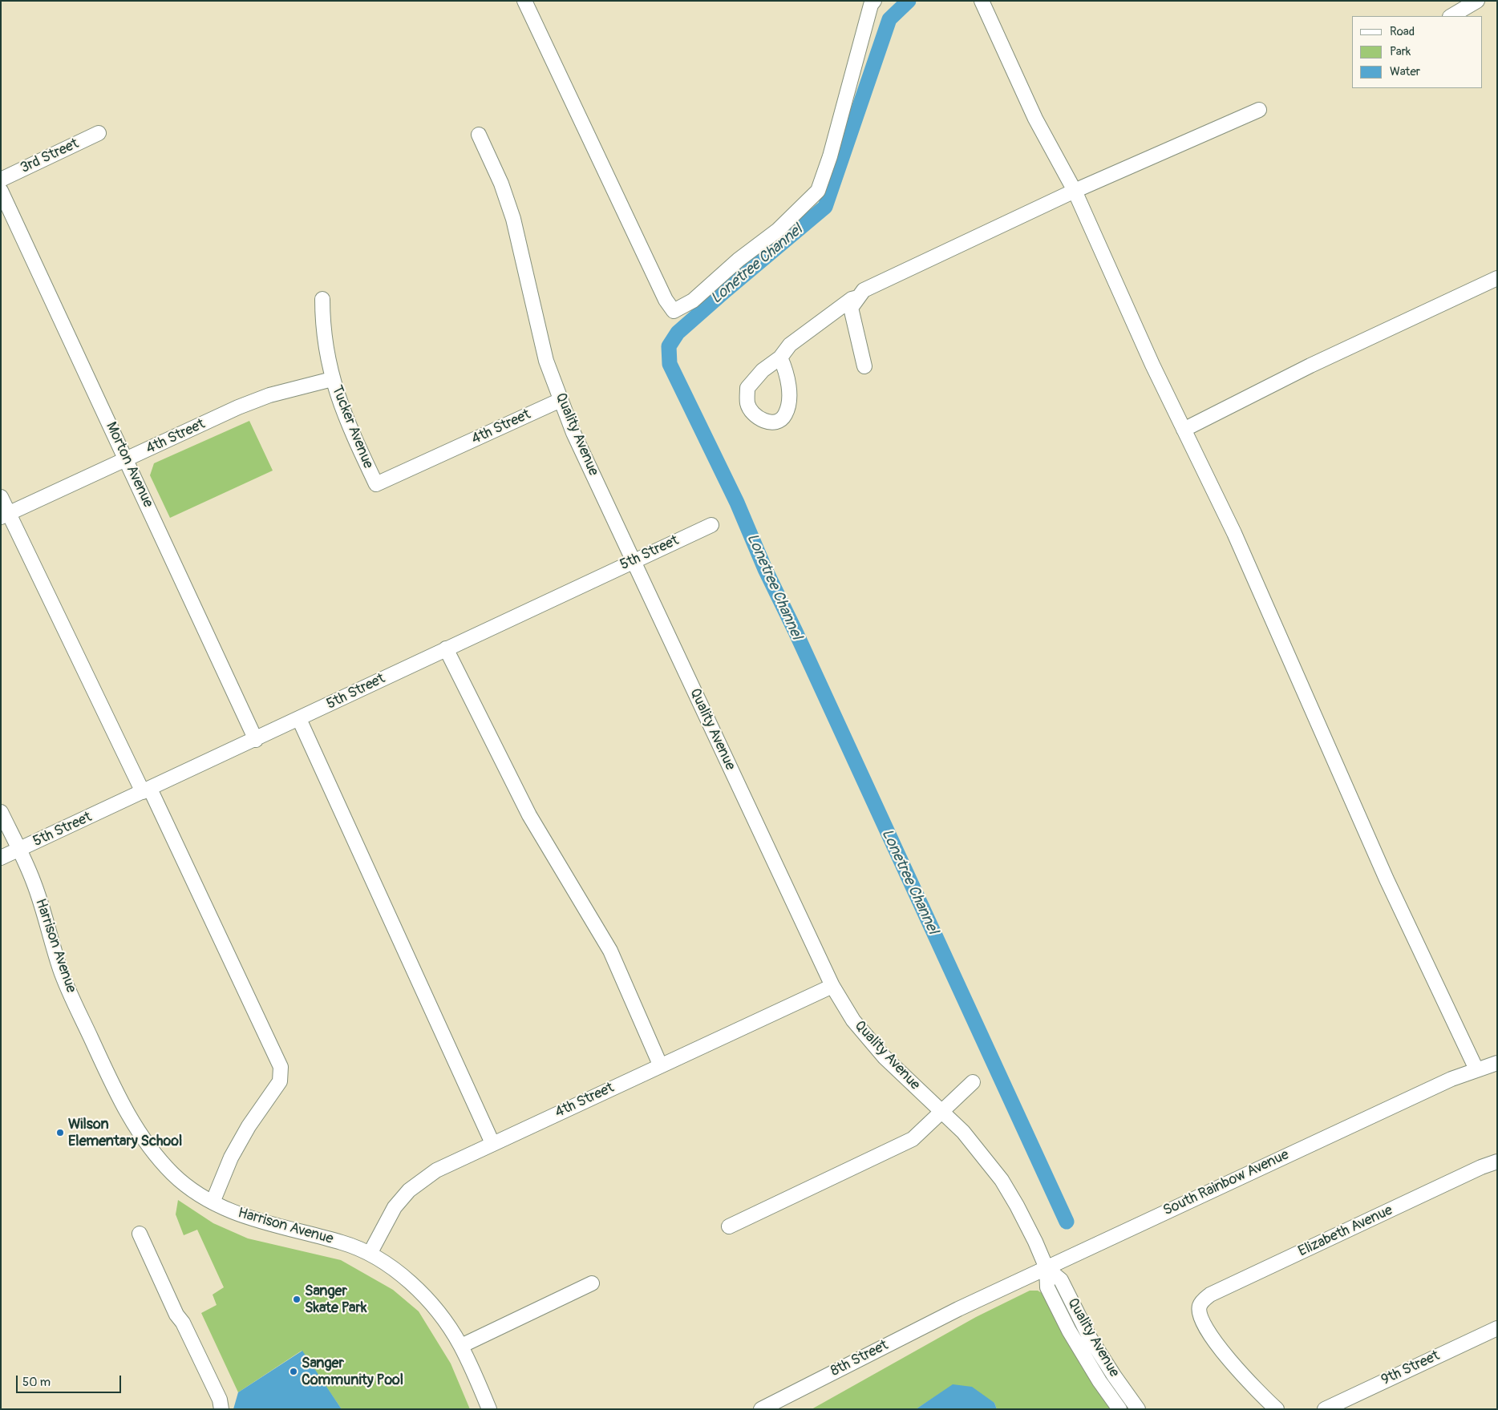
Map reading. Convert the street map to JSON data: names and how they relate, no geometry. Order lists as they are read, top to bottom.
{
  "streets": {
    "street": [
      "3rd Street",
      "Tucker Avenue",
      "4th Street",
      "Quality Avenue",
      "Morton Avenue",
      "5th Street",
      "Harrison Avenue",
      "South Rainbow Avenue",
      "Elizabeth Avenue",
      "8th Street",
      "9th Street"
    ]
  },
  "crossings": [
    ["Tucker Avenue", "4th Street"],
    ["4th Street", "Quality Avenue"],
    ["4th Street", "Morton Avenue"],
    ["4th Street", "Harrison Avenue"],
    ["Quality Avenue", "5th Street"],
    ["Quality Avenue", "South Rainbow Avenue"],
    ["Morton Avenue", "5th Street"],
    ["5th Street", "Harrison Avenue"],
    ["South Rainbow Avenue", "8th Street"]
  ],
  "water": ["Lonetree Channel"],
  "places": ["Wilson Elementary School", "Sanger Skate Park", "Sanger Community Pool"],
  "legend": ["Road", "Park", "Water"],
  "scale_bar": "50 m"
}
